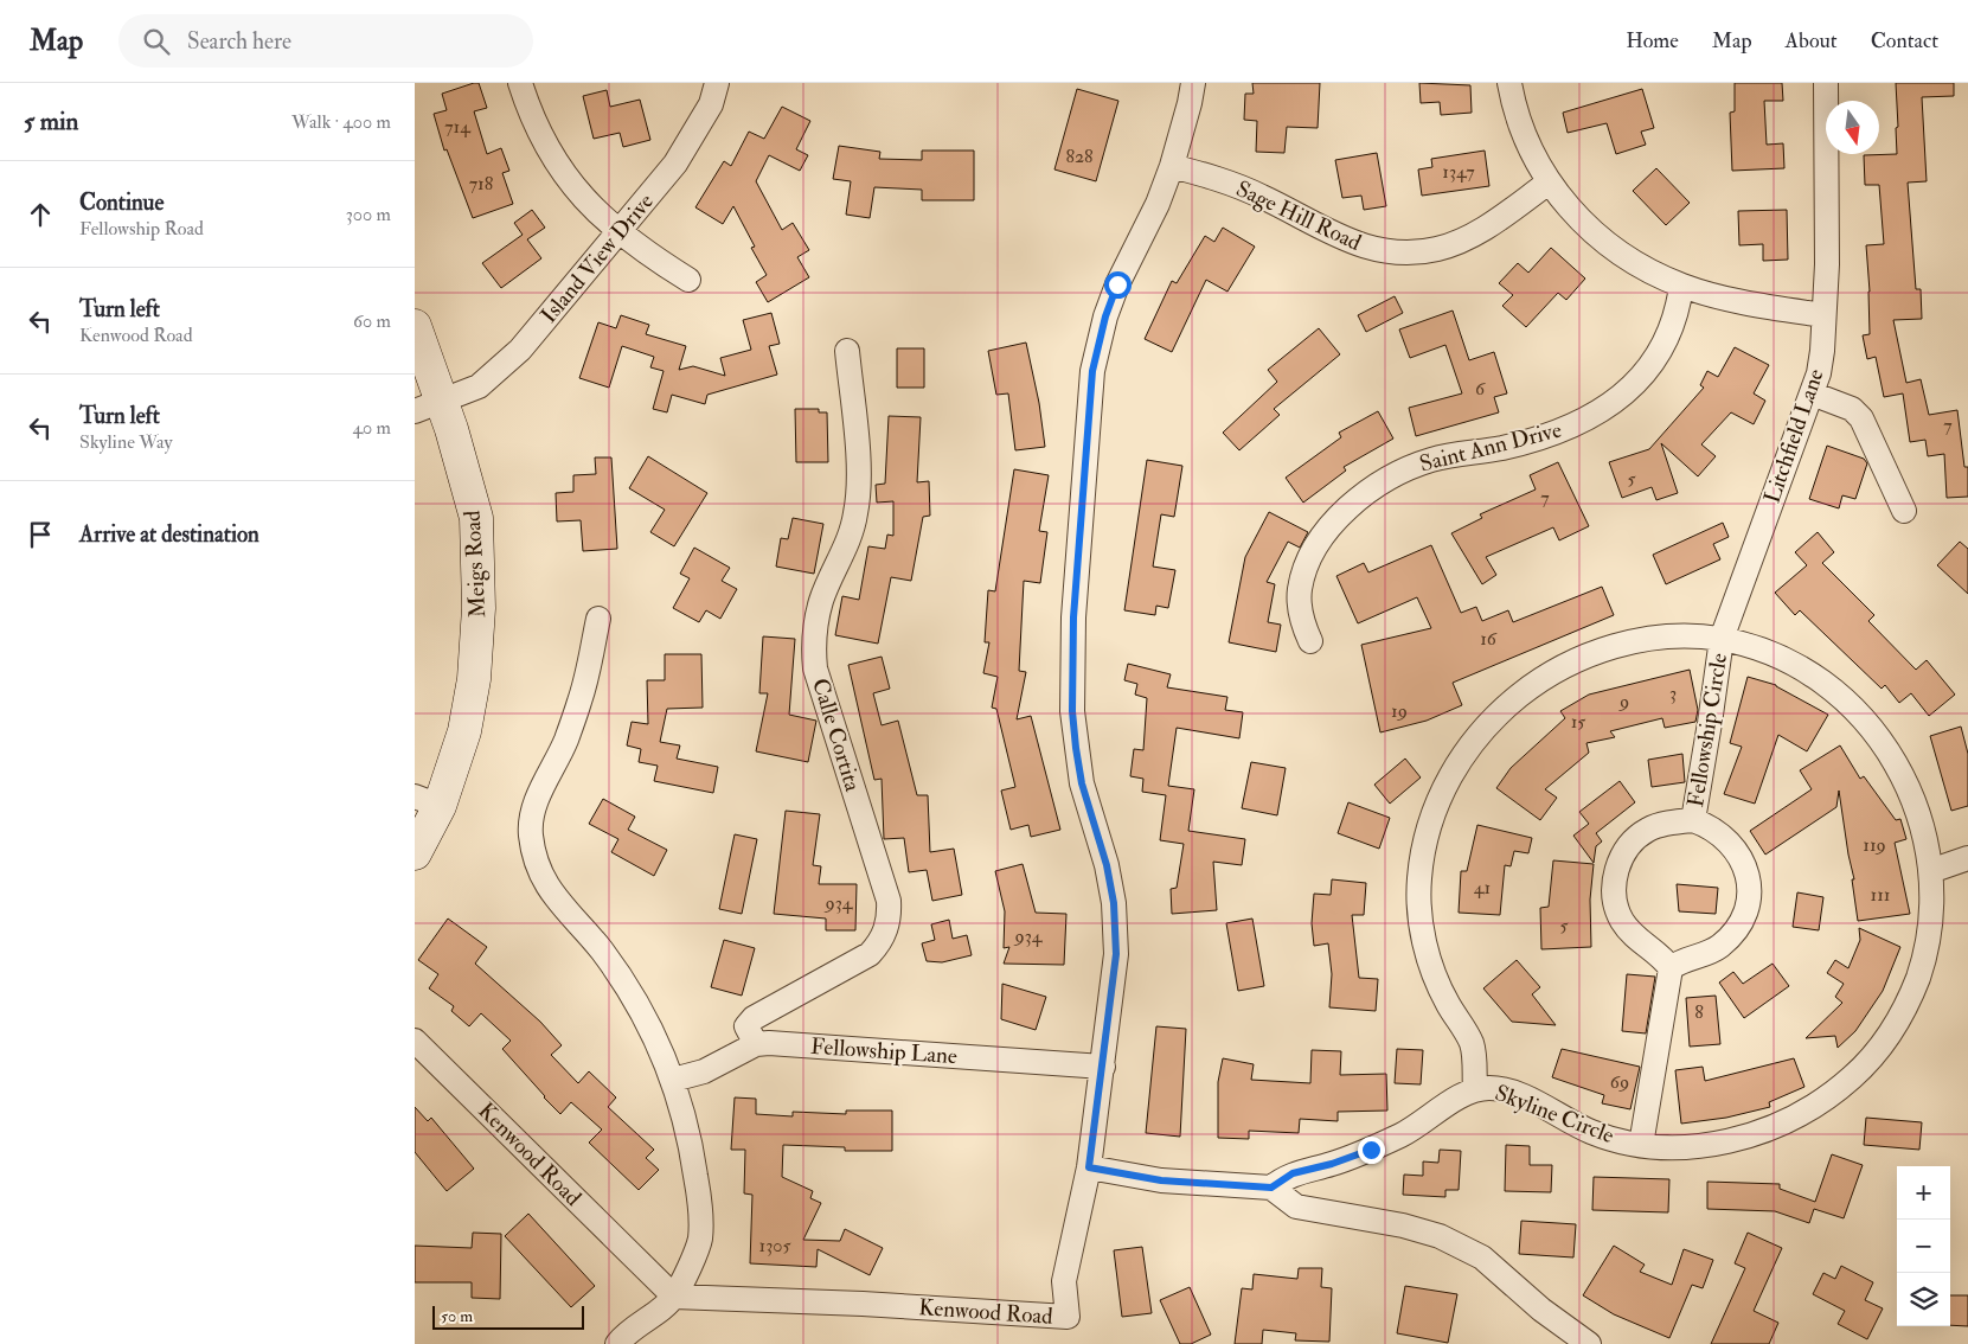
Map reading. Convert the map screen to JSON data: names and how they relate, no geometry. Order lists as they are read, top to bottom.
{
  "streets": {
    "main road": ["Meigs Road"],
    "street": [
      "Sage Hill Road",
      "Island View Drive",
      "Litchfield Lane",
      "Saint Ann Drive",
      "Fellowship Circle",
      "Calle Cortita",
      "Fellowship Lane",
      "Skyline Circle",
      "Kenwood Road"
    ]
  },
  "crossings": [
    ["Island View Drive", "Meigs Road"],
    ["Litchfield Lane", "Fellowship Circle"],
    ["Litchfield Lane", "Skyline Circle"],
    ["Fellowship Circle", "Skyline Circle"],
    ["Calle Cortita", "Fellowship Lane"]
  ],
  "house_numbers": [
    "714",
    "828",
    "1347",
    "718",
    "6",
    "7",
    "5",
    "7",
    "16",
    "3",
    "9",
    "19",
    "15",
    "119",
    "41",
    "111",
    "934",
    "5",
    "934",
    "8",
    "69",
    "1305"
  ],
  "scale_bar": "50 m",
  "north": "bottom",
  "page": {
    "header": "Map",
    "search": "Search here",
    "nav": [
      "Home",
      "Map",
      "About",
      "Contact"
    ],
    "heading": ["5 min", "Walk · 400 m"],
    "list": [
      ["Continue", "Fellowship Road", "300 m"],
      ["Turn left", "Kenwood Road", "60 m"],
      ["Turn left", "Skyline Way", "40 m"],
      "Arrive at destination"
    ],
    "map_buttons": ["+", "−"],
    "scale": "50 m"
  }
}
